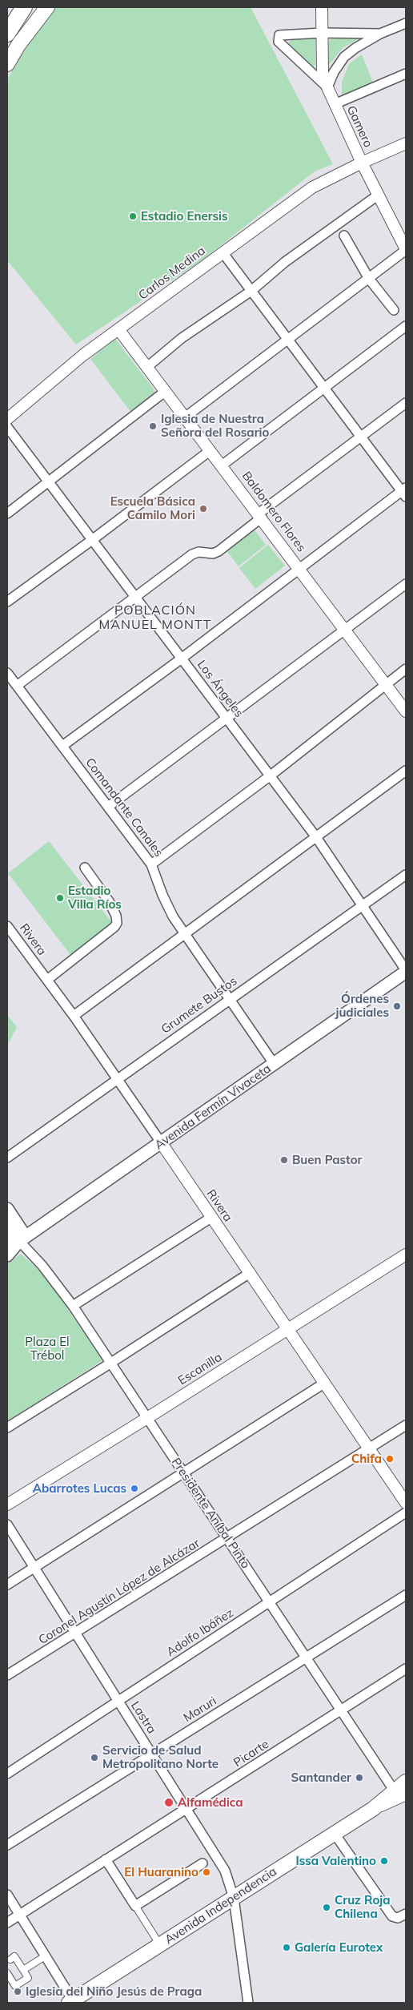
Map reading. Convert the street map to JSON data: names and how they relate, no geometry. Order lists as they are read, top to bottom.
{
  "streets": {
    "main road": ["Avenida Fermín Vivaceta", "Presidente Aníbal Pinto", "Avenida Independencia"],
    "street": [
      "Gamero",
      "Carlos Medina",
      "Baldomero Flores",
      "Los Ángeles",
      "Comandante Canales",
      "Rivera",
      "Grumete Bustos",
      "Escanilla",
      "Coronel Agustín López de Alcázar",
      "Adolfo Ibáñez",
      "Maruri",
      "Lastra",
      "Picarte"
    ]
  },
  "crossings": [
    ["Gamero", "Carlos Medina"],
    ["Carlos Medina", "Baldomero Flores"],
    ["Los Ángeles", "Grumete Bustos"],
    ["Los Ángeles", "Avenida Fermín Vivaceta"],
    ["Comandante Canales", "Grumete Bustos"],
    ["Comandante Canales", "Avenida Fermín Vivaceta"],
    ["Rivera", "Grumete Bustos"],
    ["Rivera", "Avenida Fermín Vivaceta"],
    ["Rivera", "Escanilla"],
    ["Rivera", "Coronel Agustín López de Alcázar"],
    ["Avenida Fermín Vivaceta", "Presidente Aníbal Pinto"],
    ["Escanilla", "Presidente Aníbal Pinto"],
    ["Presidente Aníbal Pinto", "Coronel Agustín López de Alcázar"],
    ["Presidente Aníbal Pinto", "Adolfo Ibáñez"],
    ["Presidente Aníbal Pinto", "Maruri"],
    ["Presidente Aníbal Pinto", "Picarte"],
    ["Presidente Aníbal Pinto", "Avenida Independencia"],
    ["Coronel Agustín López de Alcázar", "Lastra"],
    ["Adolfo Ibáñez", "Lastra"],
    ["Maruri", "Lastra"],
    ["Lastra", "Picarte"],
    ["Lastra", "Avenida Independencia"]
  ],
  "districts": ["POBLACIÓN MANUEL MONTT"],
  "parks": ["Plaza El Trébol"],
  "places": [
    "Estadio Enersis",
    "Iglesia de Nuestra Señora del Rosario",
    "Escuela Básica Camilo Mori",
    "Estadio Villa Ríos",
    "Órdenes judiciales",
    "Buen Pastor",
    "Chifa",
    "Abarrotes Lucas",
    "Servicio de Salud Metropolitano Norte",
    "Santander",
    "Alfamédica",
    "Issa Valentino",
    "El Huaranino",
    "Cruz Roja Chilena",
    "Galería Eurotex",
    "Iglesia del Niño Jesús de Praga"
  ]
}
